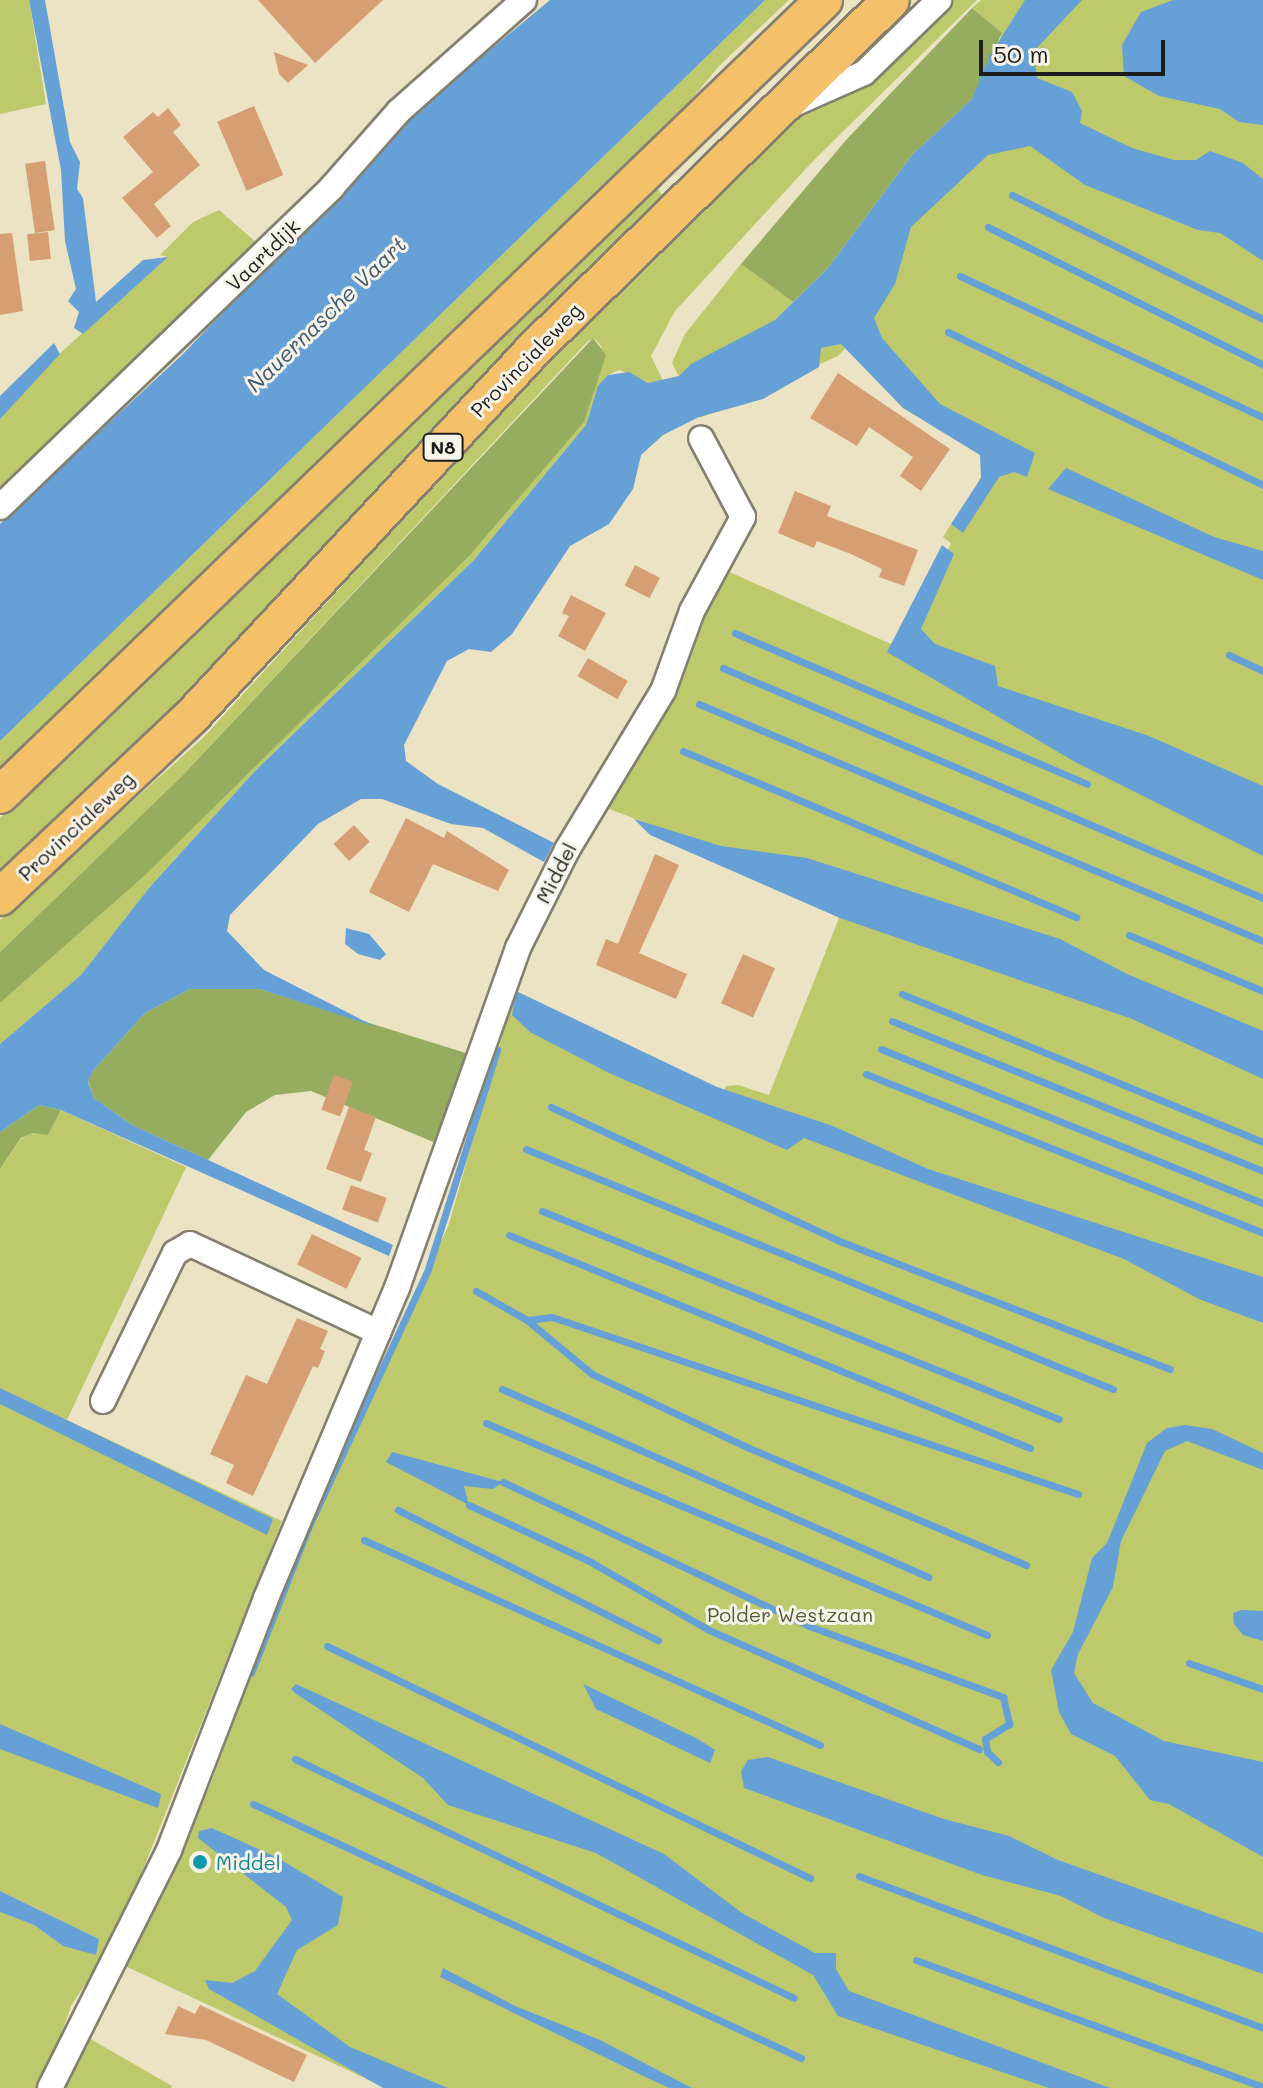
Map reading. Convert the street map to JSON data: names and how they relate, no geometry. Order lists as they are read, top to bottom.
{
  "streets": {
    "highway": ["Provincialeweg", "N8"],
    "street": ["Vaartdijk", "Middel"]
  },
  "water": ["Nauernasche Vaart"],
  "parks": ["Polder Westzaan"],
  "places": ["Middel"],
  "scale_bar": "50 m"
}
